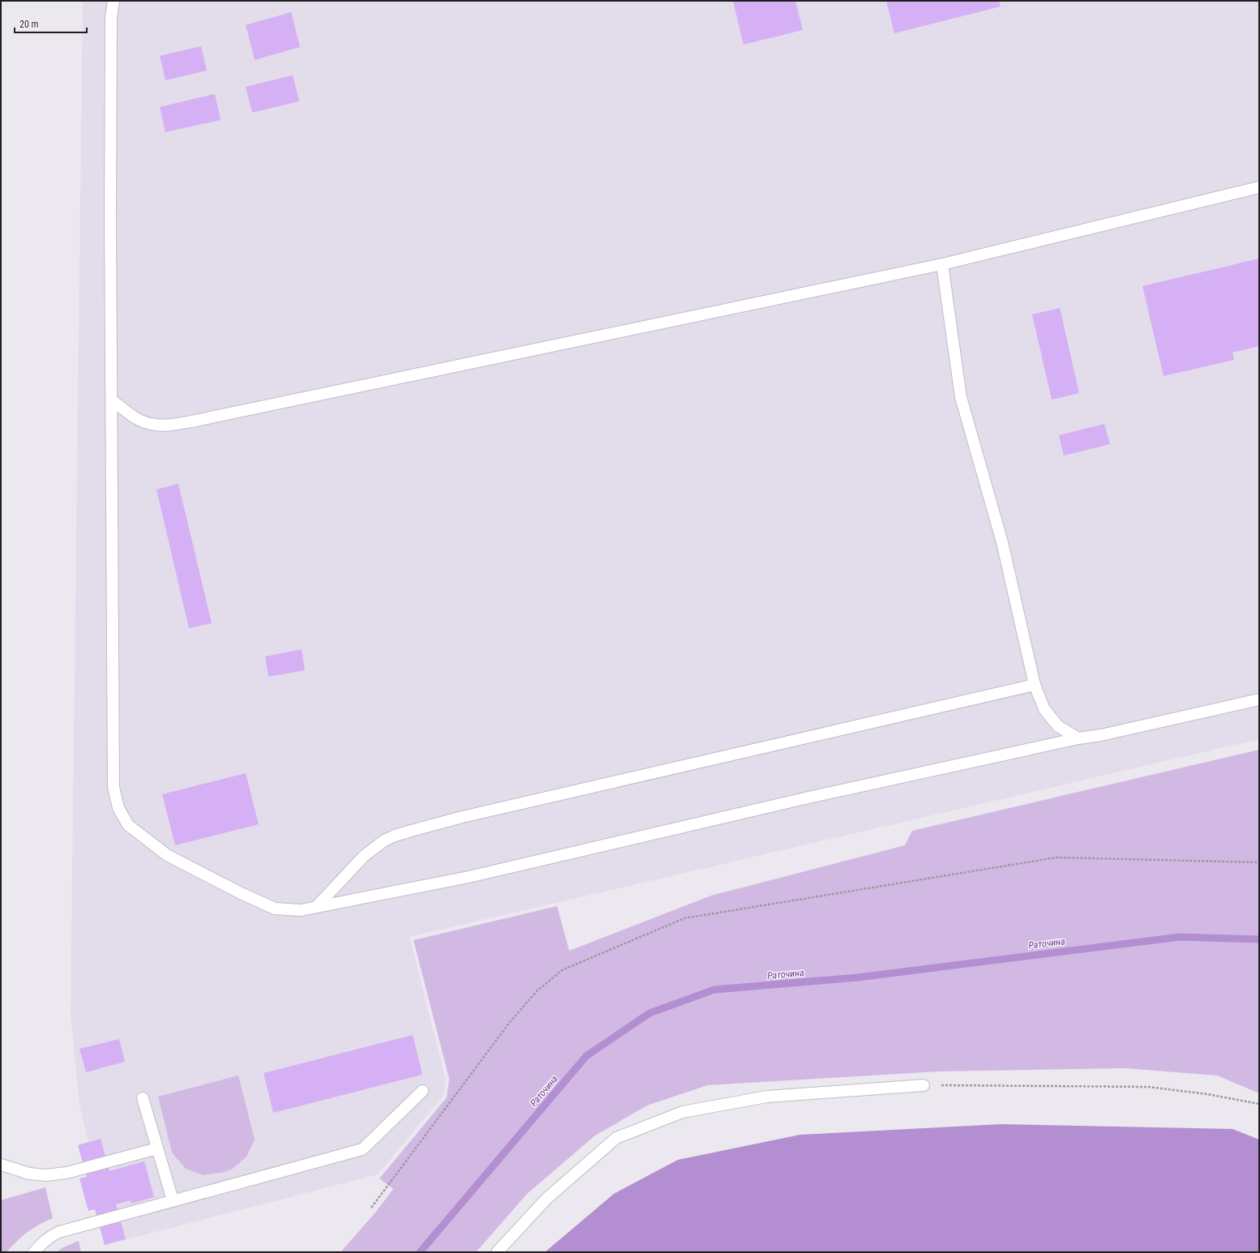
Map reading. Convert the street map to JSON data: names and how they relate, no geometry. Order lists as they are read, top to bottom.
{
  "water": ["Раточина"],
  "scale_bar": "20 m"
}
